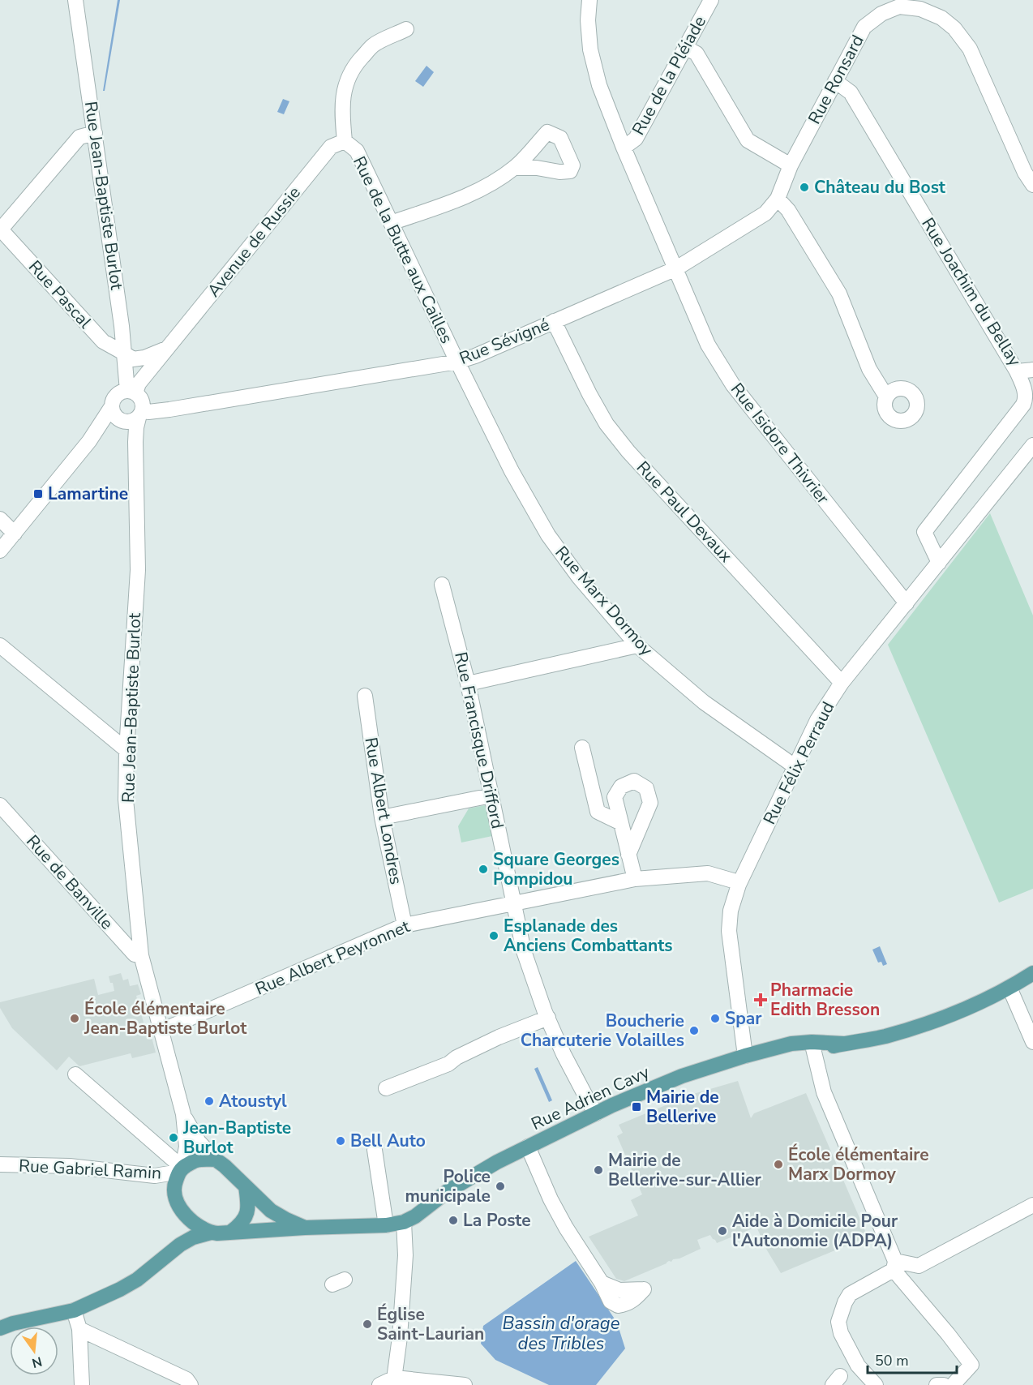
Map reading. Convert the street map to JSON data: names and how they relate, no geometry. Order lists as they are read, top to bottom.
{
  "streets": {
    "main road": ["Rue Adrien Cavy"],
    "street": [
      "Rue de la Pléiade",
      "Rue Ronsard",
      "Rue Jean-Baptiste Burlot",
      "Avenue de Russie",
      "Rue de la Butte aux Cailles",
      "Rue Joachim du Bellay",
      "Rue Pascal",
      "Rue Sévigné",
      "Rue Isidore Thivrier",
      "Rue Paul Devaux",
      "Rue Marx Dormoy",
      "Rue Francisque Drifford",
      "Rue Félix Perraud",
      "Rue Albert Londres",
      "Rue de Banville",
      "Rue Albert Peyronnet",
      "Rue Gabriel Ramin"
    ]
  },
  "crossings": [
    ["Rue de la Pléiade", "Rue Sévigné"],
    ["Rue de la Pléiade", "Rue Isidore Thivrier"],
    ["Rue Ronsard", "Rue Joachim du Bellay"],
    ["Rue Ronsard", "Rue Sévigné"],
    ["Rue Jean-Baptiste Burlot", "Avenue de Russie"],
    ["Rue Jean-Baptiste Burlot", "Rue Pascal"],
    ["Rue Jean-Baptiste Burlot", "Rue Sévigné"],
    ["Rue Jean-Baptiste Burlot", "Rue de Banville"],
    ["Rue Jean-Baptiste Burlot", "Rue Albert Peyronnet"],
    ["Rue Jean-Baptiste Burlot", "Rue Gabriel Ramin"],
    ["Avenue de Russie", "Rue de la Butte aux Cailles"],
    ["Avenue de Russie", "Rue Pascal"],
    ["Avenue de Russie", "Rue Sévigné"],
    ["Rue de la Butte aux Cailles", "Rue Sévigné"],
    ["Rue de la Butte aux Cailles", "Rue Marx Dormoy"],
    ["Rue Sévigné", "Rue Isidore Thivrier"],
    ["Rue Sévigné", "Rue Paul Devaux"],
    ["Rue Sévigné", "Rue Marx Dormoy"],
    ["Rue Isidore Thivrier", "Rue Félix Perraud"],
    ["Rue Paul Devaux", "Rue Félix Perraud"],
    ["Rue Marx Dormoy", "Rue Félix Perraud"],
    ["Rue Francisque Drifford", "Rue Albert Peyronnet"],
    ["Rue Francisque Drifford", "Rue Adrien Cavy"],
    ["Rue Félix Perraud", "Rue Albert Peyronnet"],
    ["Rue Félix Perraud", "Rue Adrien Cavy"],
    ["Rue Albert Londres", "Rue Albert Peyronnet"]
  ],
  "water": ["Bassin d'orage des Tribles"],
  "places": {
    "other": [
      "Château du Bost",
      "Square Georges Pompidou",
      "Esplanade des Anciens Combattants",
      "École élémentaire Jean-Baptiste Burlot",
      "Spar",
      "Boucherie Charcuterie Volailles",
      "Atoustyl",
      "Jean-Baptiste Burlot",
      "Bell Auto",
      "École élémentaire Marx Dormoy",
      "Mairie de Bellerive-sur-Allier",
      "Police municipale",
      "La Poste",
      "Aide à Domicile Pour l'Autonomie (ADPA)",
      "Église Saint-Laurian"
    ],
    "transit": ["Lamartine", "Mairie de Bellerive"],
    "health": ["Pharmacie Edith Bresson"]
  },
  "scale_bar": "50 m",
  "north": "bottom"
}
